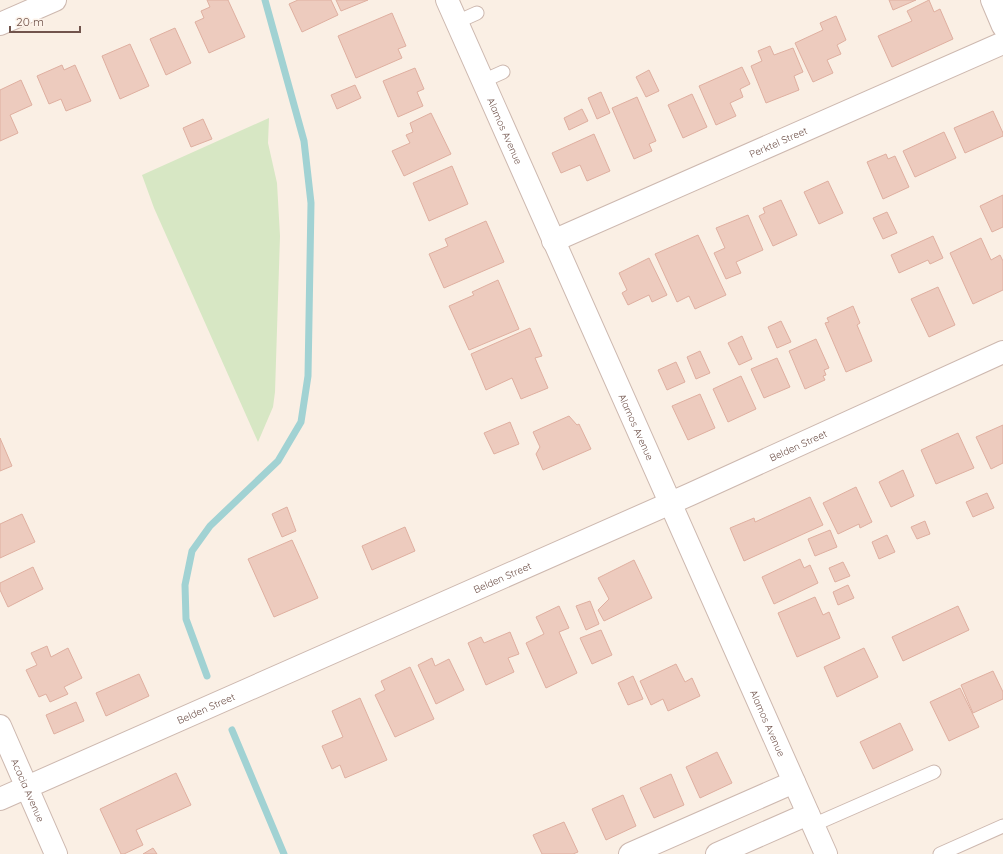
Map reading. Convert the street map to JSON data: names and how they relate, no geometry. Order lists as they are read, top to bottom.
{
  "streets": {
    "street": [
      "Alamos Avenue",
      "Perktel Street",
      "Belden Street",
      "Acacia Avenue"
    ]
  },
  "crossings": [
    ["Alamos Avenue", "Perktel Street"],
    ["Alamos Avenue", "Belden Street"],
    ["Belden Street", "Acacia Avenue"]
  ],
  "scale_bar": "20 m"
}
